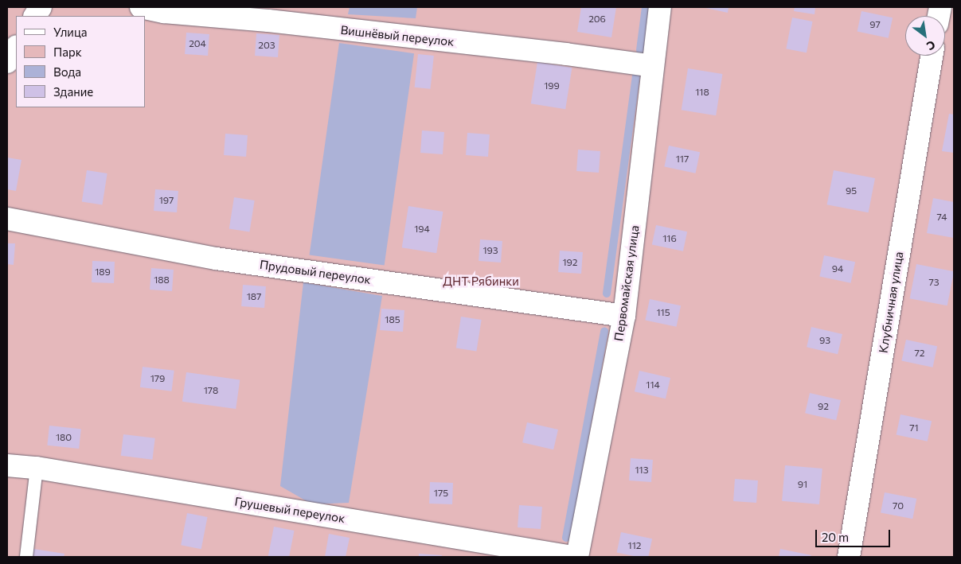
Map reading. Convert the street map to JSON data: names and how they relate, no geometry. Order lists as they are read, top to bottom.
{
  "streets": {
    "street": [
      "Вишнёвый переулок",
      "Прудовый переулок",
      "Первомайская улица",
      "Клубничная улица",
      "Грушевый переулок"
    ]
  },
  "crossings": [
    ["Вишнёвый переулок", "Первомайская улица"],
    ["Прудовый переулок", "Первомайская улица"]
  ],
  "parks": ["ДНТ Рябинки"],
  "house_numbers": [
    "206",
    "97",
    "204",
    "203",
    "199",
    "118",
    "117",
    "95",
    "197",
    "74",
    "194",
    "116",
    "193",
    "192",
    "94",
    "189",
    "188",
    "73",
    "187",
    "115",
    "185",
    "93",
    "72",
    "179",
    "114",
    "178",
    "92",
    "71",
    "180",
    "113",
    "91",
    "175",
    "70",
    "112"
  ],
  "legend": [
    "Улица",
    "Парк",
    "Вода",
    "Здание"
  ],
  "scale_bar": "20 m",
  "north": "bottom right"
}
